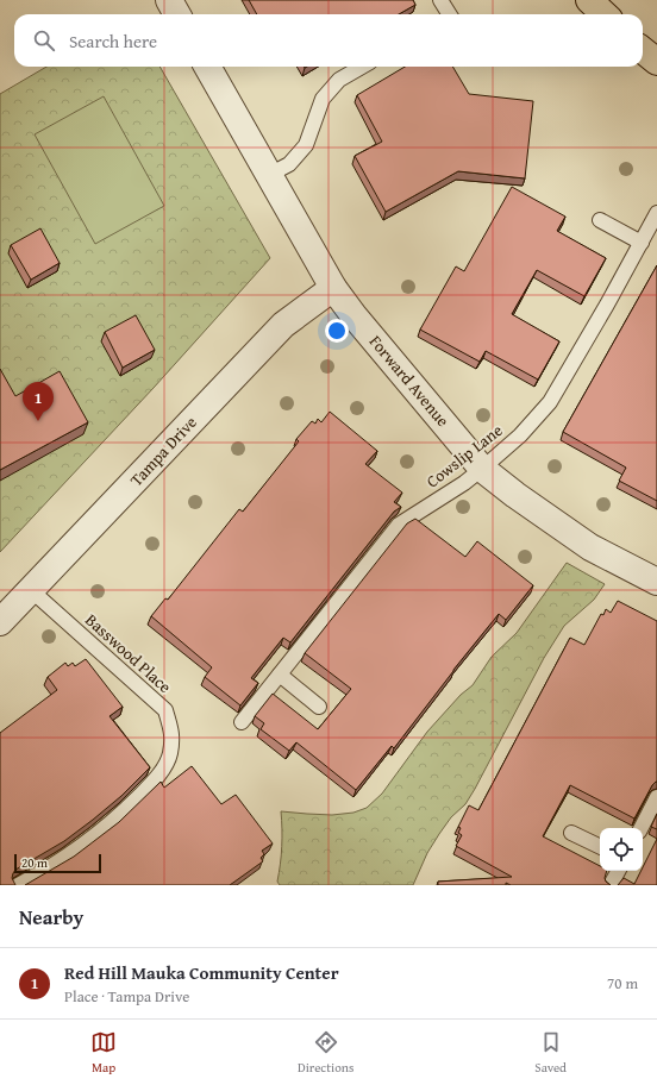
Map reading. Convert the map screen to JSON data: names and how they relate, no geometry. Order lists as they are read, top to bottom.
{
  "streets": {
    "street": ["Forward Avenue", "Tampa Drive"],
    "lane": ["Cowslip Lane", "Basswood Place"]
  },
  "crossings": [
    ["Forward Avenue", "Tampa Drive"],
    ["Forward Avenue", "Cowslip Lane"],
    ["Tampa Drive", "Basswood Place"]
  ],
  "scale_bar": "20 m",
  "page": {
    "search": "Search here",
    "pins": "1",
    "scale": "20 m",
    "heading": "Nearby",
    "list": [
      {
        "mark": "1",
        "name": "Red Hill Mauka Community Center",
        "note": "Place · Tampa Drive",
        "value": "70 m"
      }
    ],
    "nav": ["Map", "Directions", "Saved"]
  }
}
